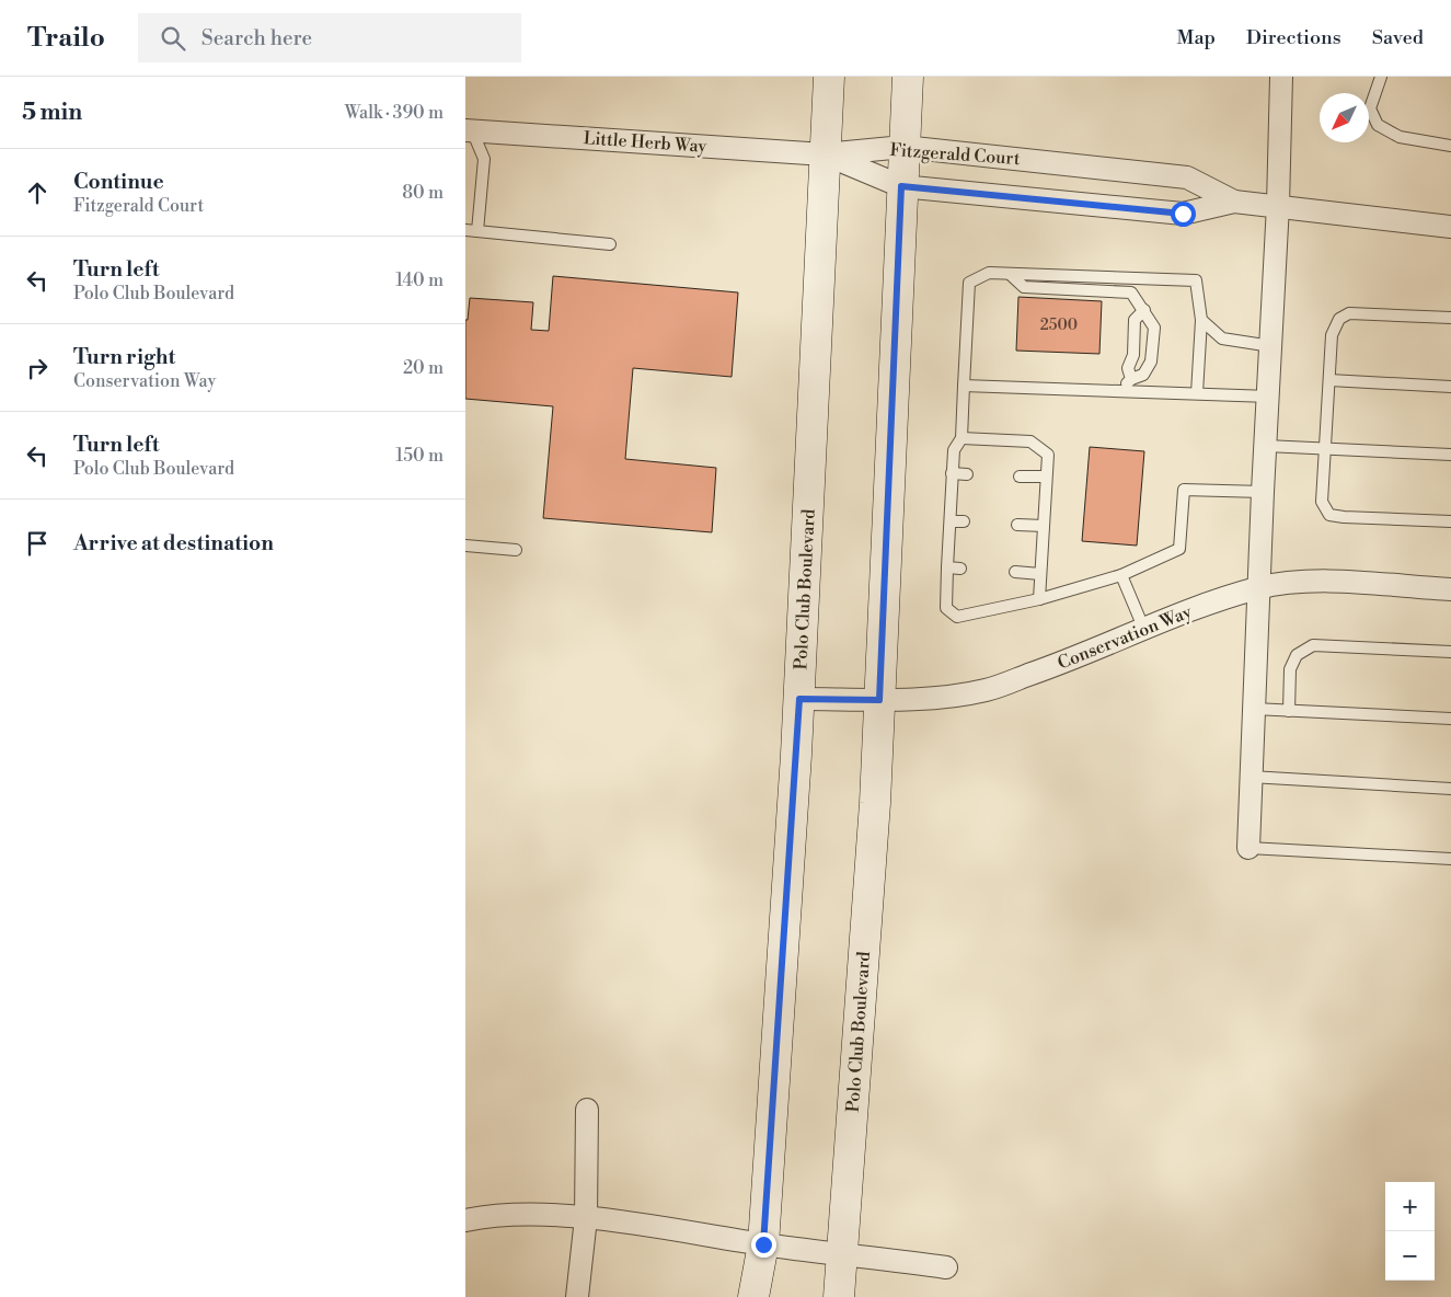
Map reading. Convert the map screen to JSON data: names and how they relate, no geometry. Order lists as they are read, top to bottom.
{
  "streets": {
    "street": [
      "Little Herb Way",
      "Fitzgerald Court",
      "Polo Club Boulevard",
      "Conservation Way"
    ]
  },
  "crossings": [
    ["Little Herb Way", "Fitzgerald Court"],
    ["Little Herb Way", "Polo Club Boulevard"],
    ["Fitzgerald Court", "Polo Club Boulevard"],
    ["Polo Club Boulevard", "Conservation Way"]
  ],
  "house_numbers": ["2500"],
  "north": "bottom left",
  "page": {
    "header": "Trailo",
    "search": "Search here",
    "nav": ["Map", "Directions", "Saved"],
    "heading": ["5 min", "Walk · 390 m"],
    "list": [
      ["Continue", "Fitzgerald Court", "80 m"],
      ["Turn left", "Polo Club Boulevard", "140 m"],
      ["Turn right", "Conservation Way", "20 m"],
      ["Turn left", "Polo Club Boulevard", "150 m"],
      "Arrive at destination"
    ],
    "map_buttons": ["+", "−"]
  }
}
